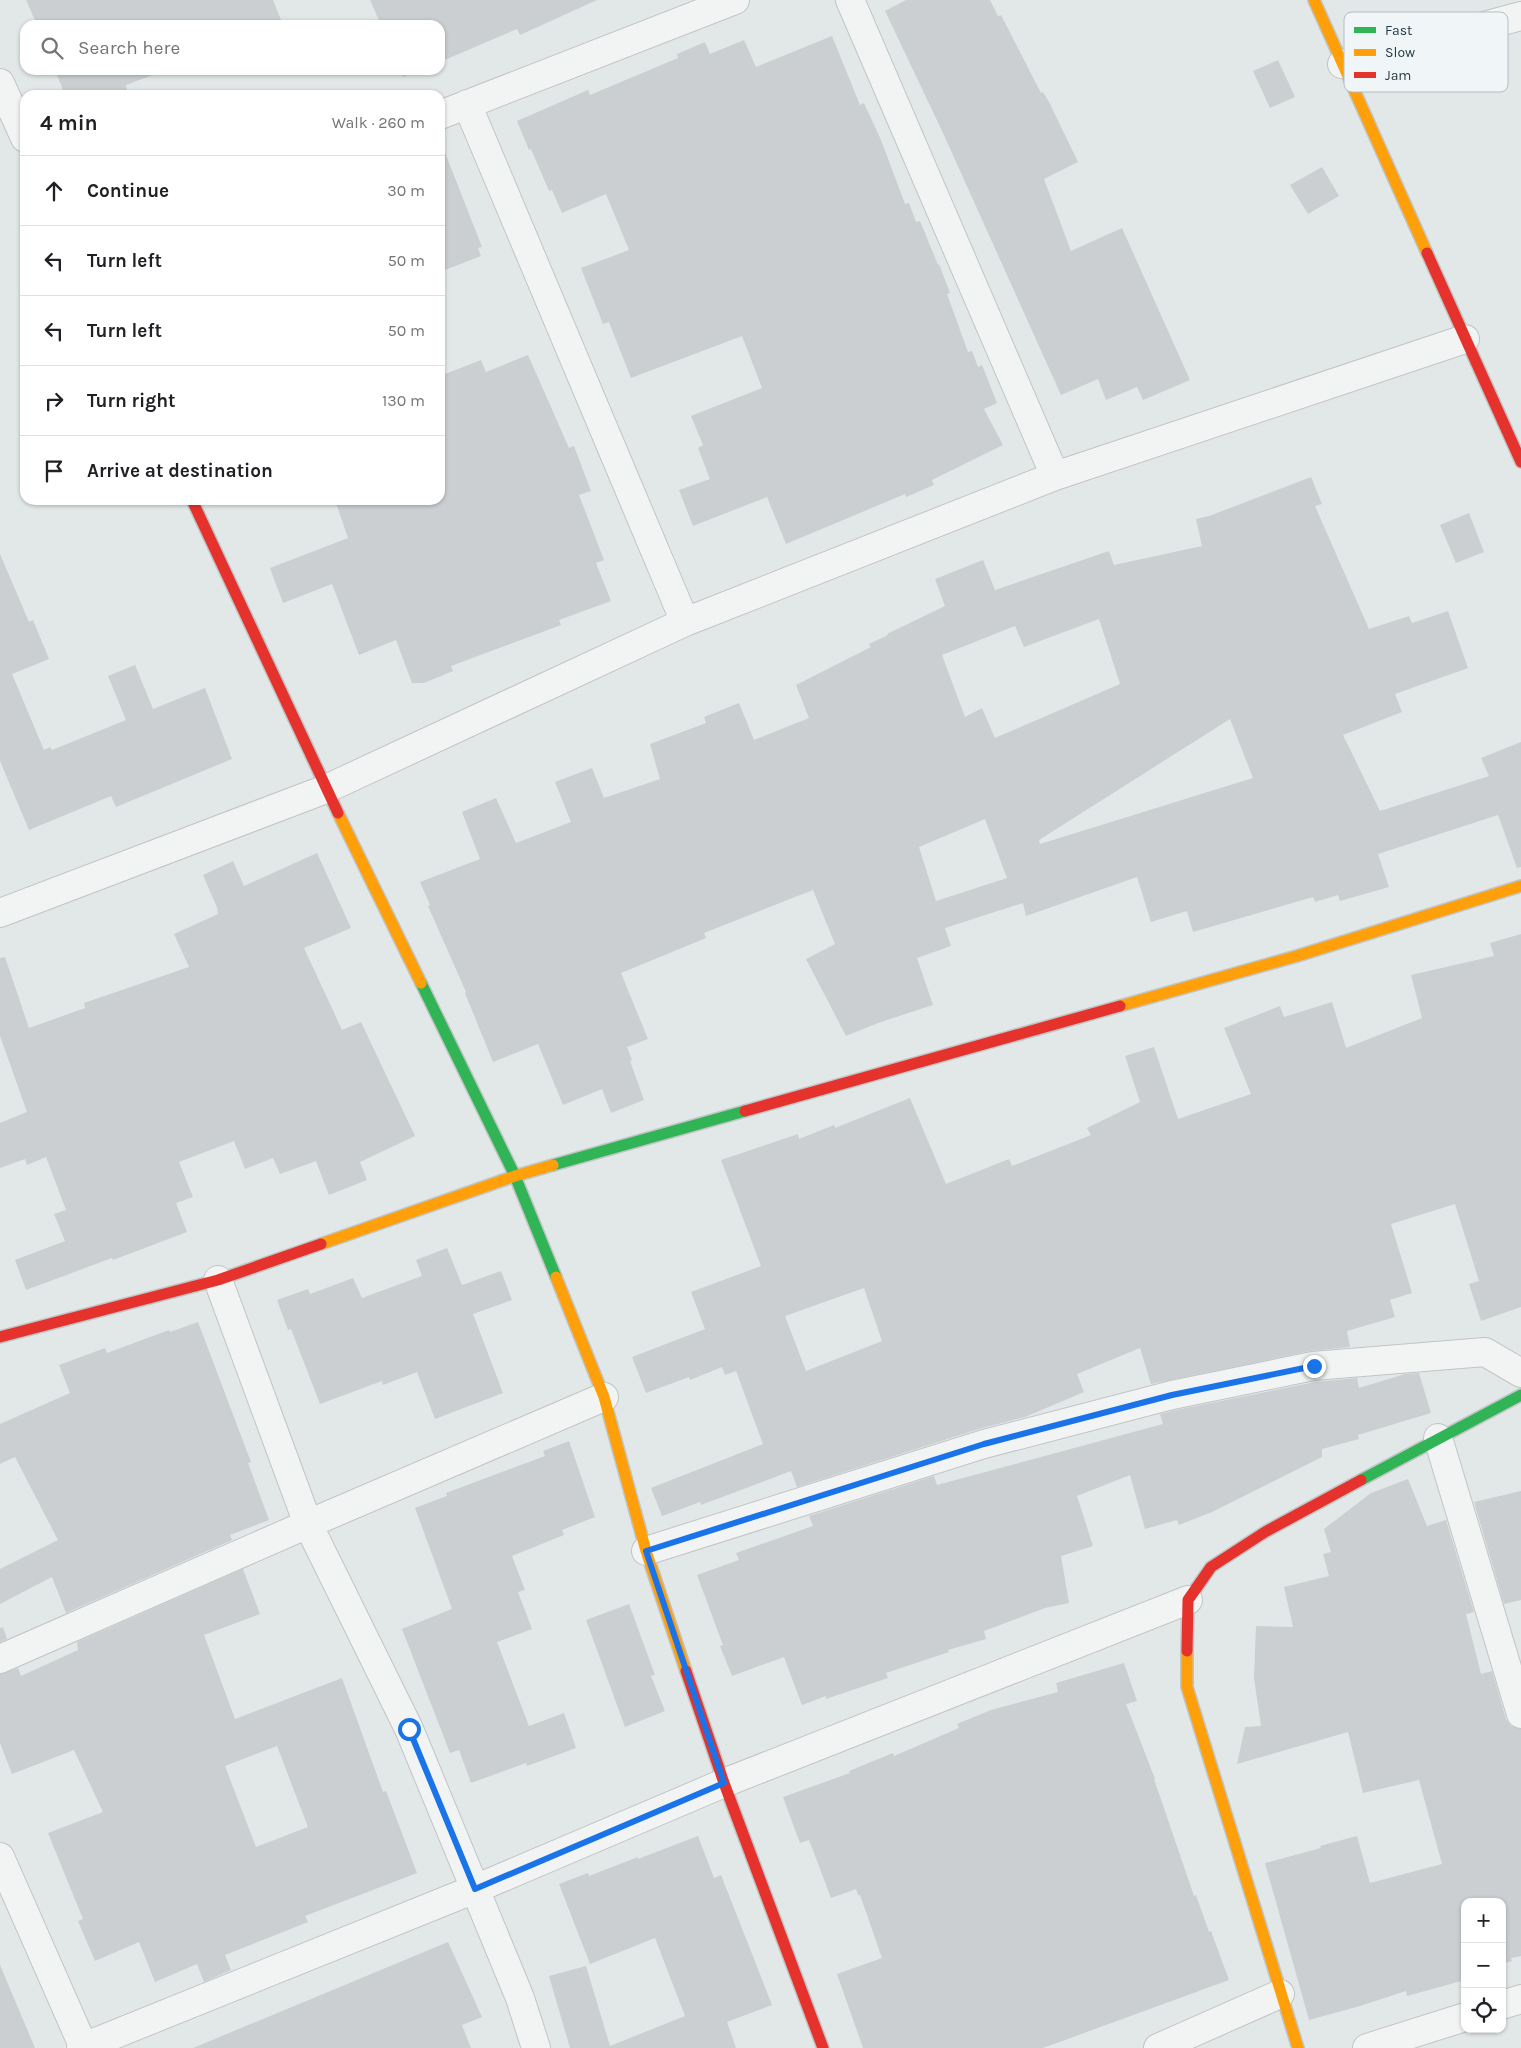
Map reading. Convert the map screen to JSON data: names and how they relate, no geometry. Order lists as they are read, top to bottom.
{
  "legend": ["Fast", "Slow", "Jam"],
  "page": {
    "search": "Search here",
    "heading": ["4 min", "Walk · 260 m"],
    "list": [
      ["Continue", "30 m"],
      ["Turn left", "50 m"],
      ["Turn left", "50 m"],
      ["Turn right", "130 m"],
      "Arrive at destination"
    ],
    "map_buttons": ["+", "−"]
  }
}
